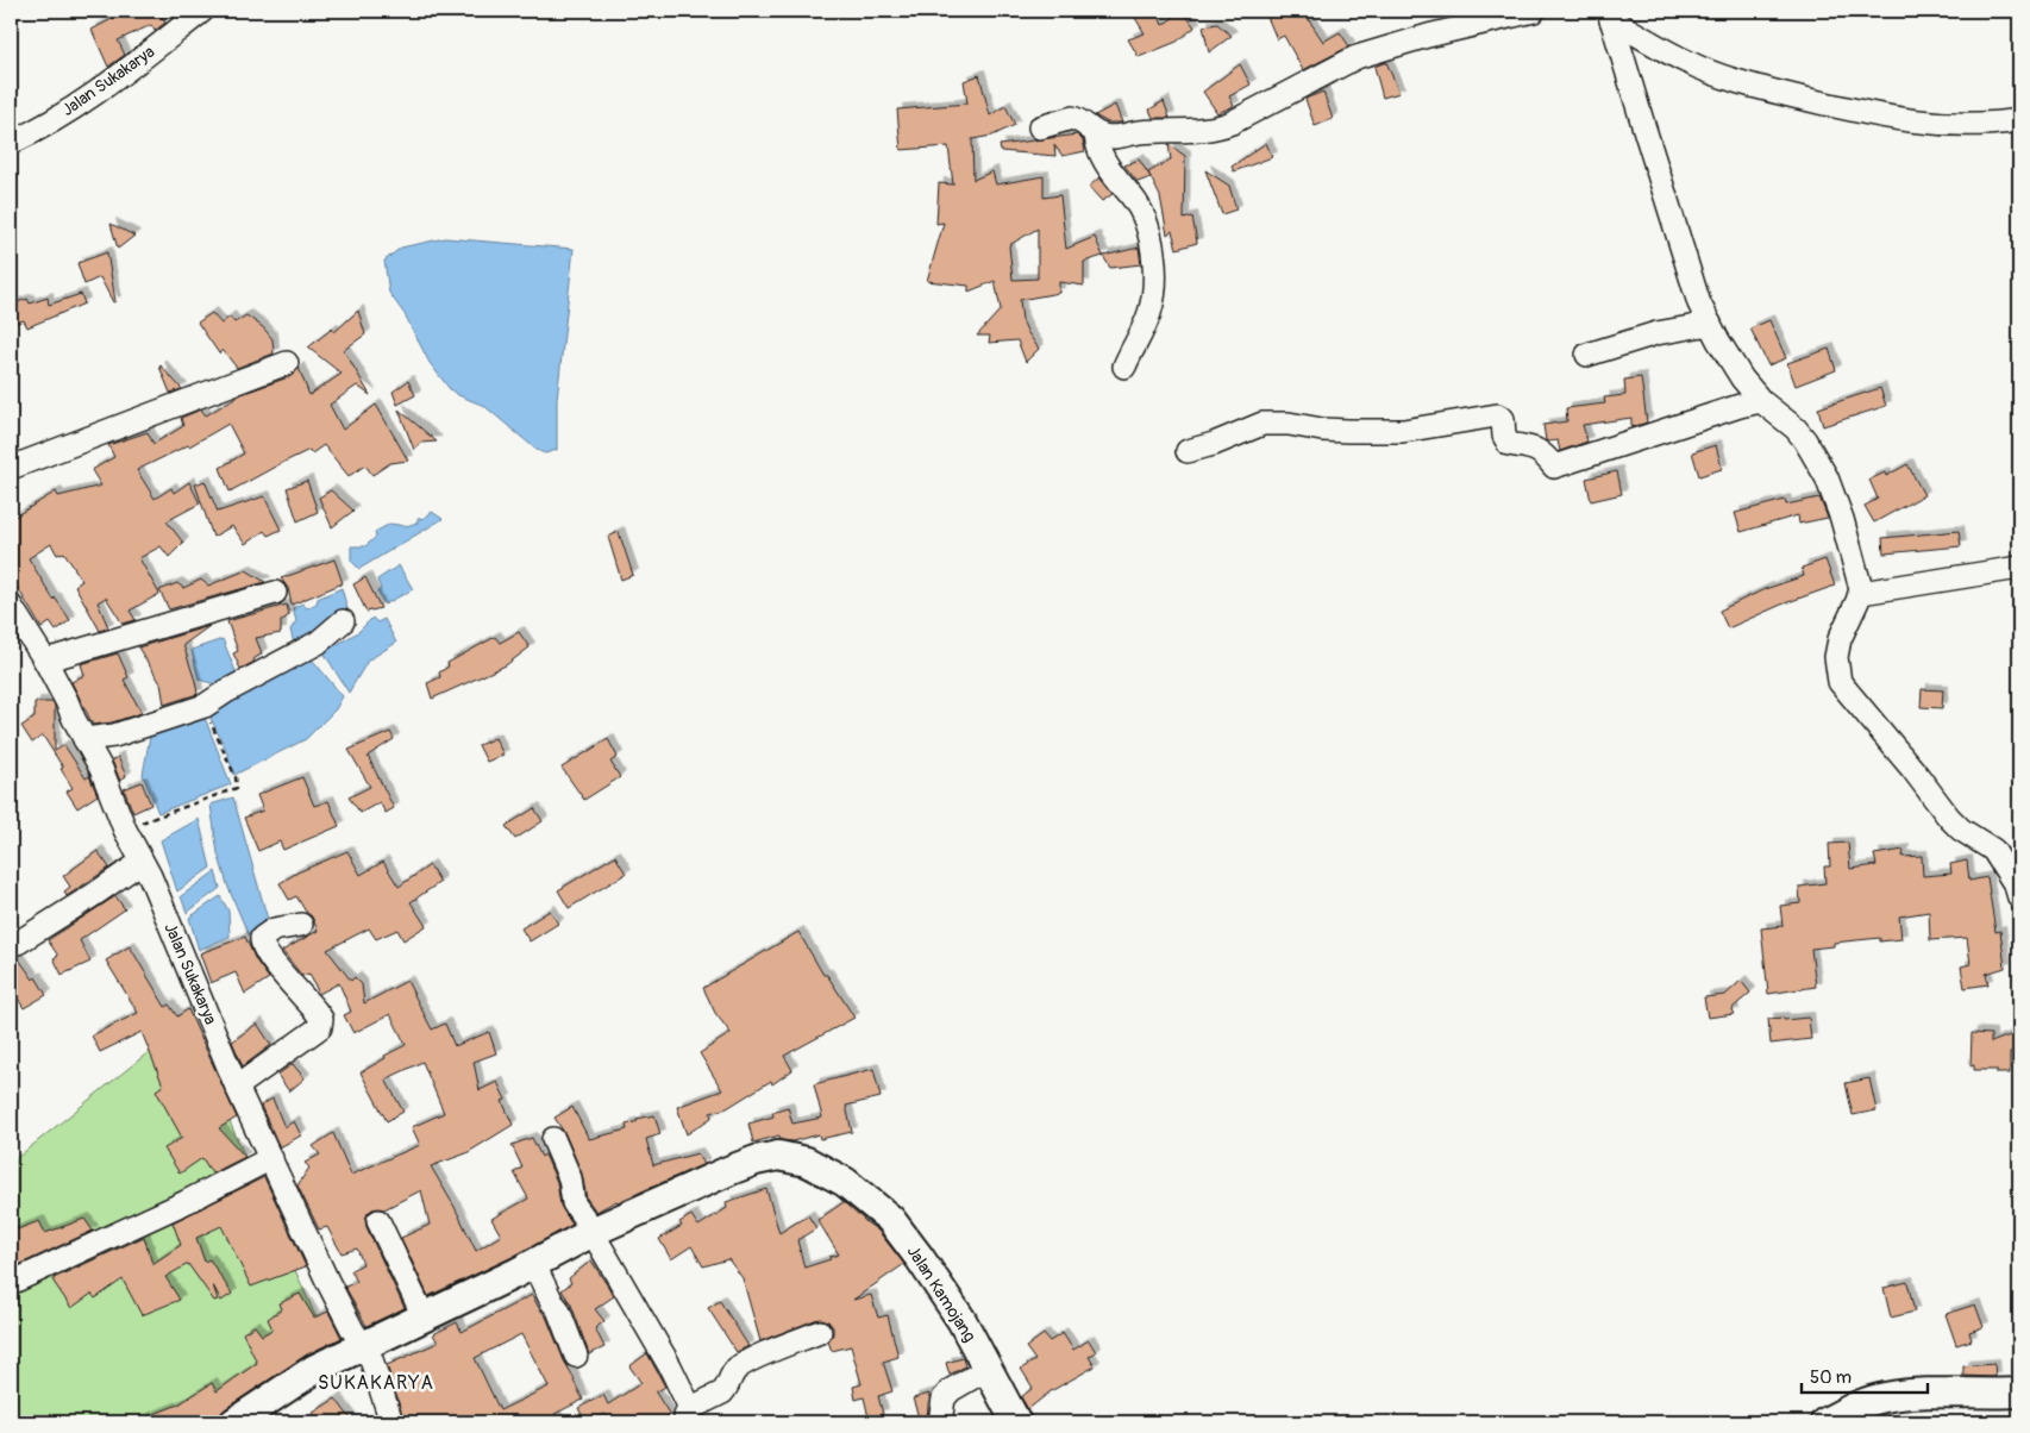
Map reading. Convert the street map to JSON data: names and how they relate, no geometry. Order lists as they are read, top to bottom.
{
  "streets": {
    "main road": ["Jalan Kamojang"],
    "street": ["Jalan Sukakarya"]
  },
  "crossings": [
    ["Jalan Sukakarya", "Jalan Kamojang"]
  ],
  "districts": ["SUKAKARYA"],
  "scale_bar": "50 m"
}
